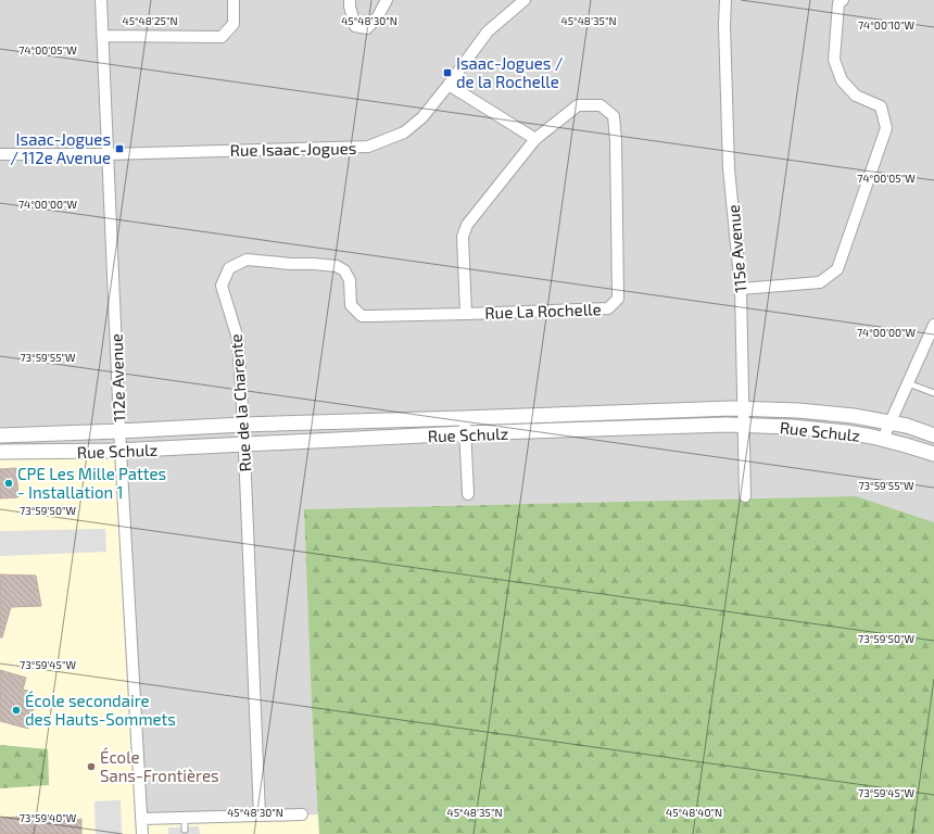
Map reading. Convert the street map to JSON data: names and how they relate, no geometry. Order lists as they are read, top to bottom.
{
  "streets": {
    "street": [
      "Rue Isaac-Jogues",
      "115e Avenue",
      "Rue La Rochelle",
      "112e Avenue",
      "Rue de la Charente",
      "Rue Schulz"
    ]
  },
  "crossings": [
    ["Rue Isaac-Jogues", "112e Avenue"],
    ["115e Avenue", "Rue Schulz"],
    ["Rue La Rochelle", "Rue de la Charente"],
    ["112e Avenue", "Rue Schulz"],
    ["Rue de la Charente", "Rue Schulz"]
  ],
  "places": {
    "transit": ["Isaac-Jogues / de la Rochelle", "Isaac-Jogues / 112e Avenue"],
    "other": ["CPE Les Mille Pattes - Installation 1", "École secondaire des Hauts-Sommets", "École Sans-Frontières"]
  },
  "coordinates": [
    "45°48'25\"N",
    "45°48'30\"N",
    "45°48'35\"N",
    "74°00'10\"W",
    "74°00'05\"W",
    "74°00'00\"W",
    "73°59'55\"W",
    "73°59'50\"W",
    "73°59'45\"W",
    "45°48'40\"N",
    "73°59'40\"W"
  ]
}
